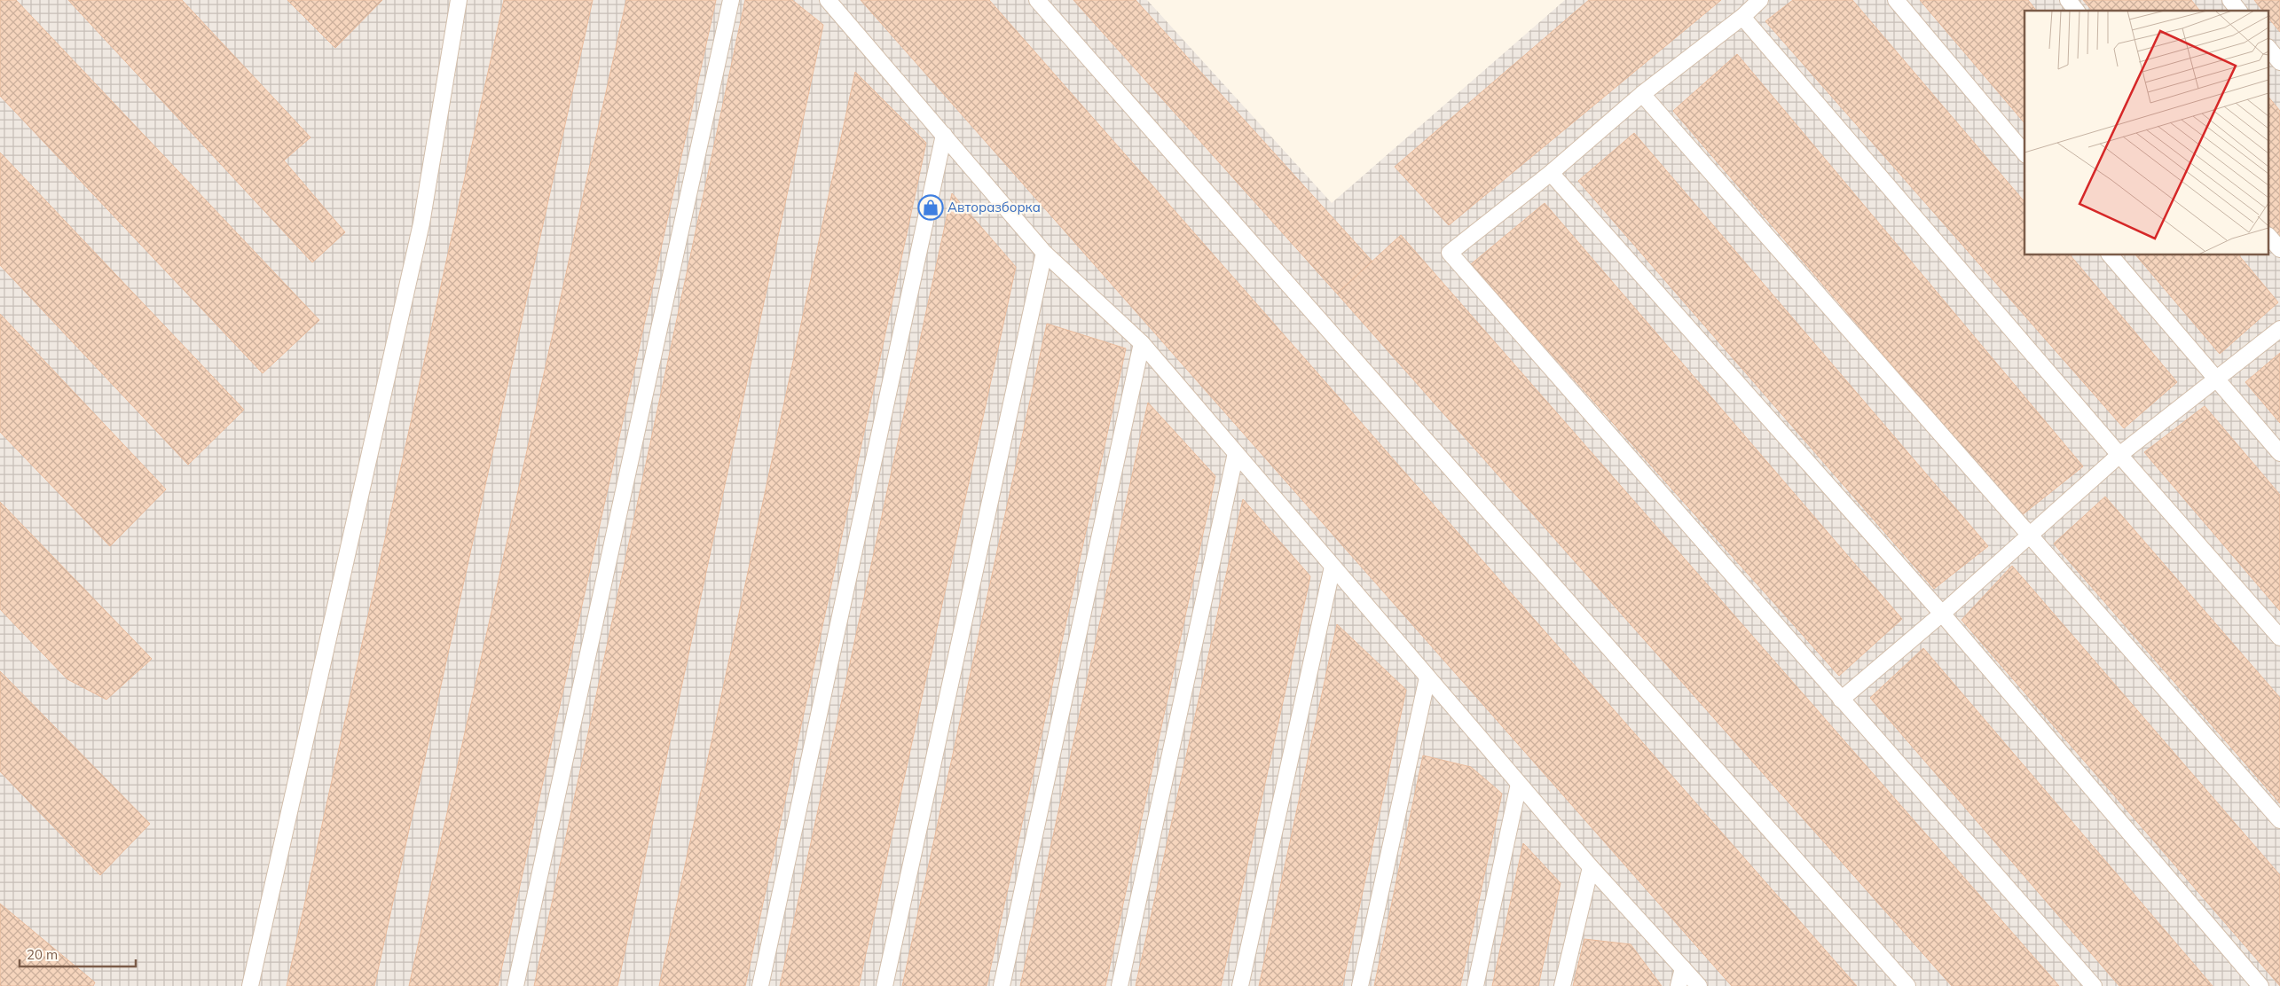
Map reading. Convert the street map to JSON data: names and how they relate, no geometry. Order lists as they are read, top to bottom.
{
  "places": {
    "shop": ["Авторазборка"]
  },
  "scale_bar": "20 m"
}
